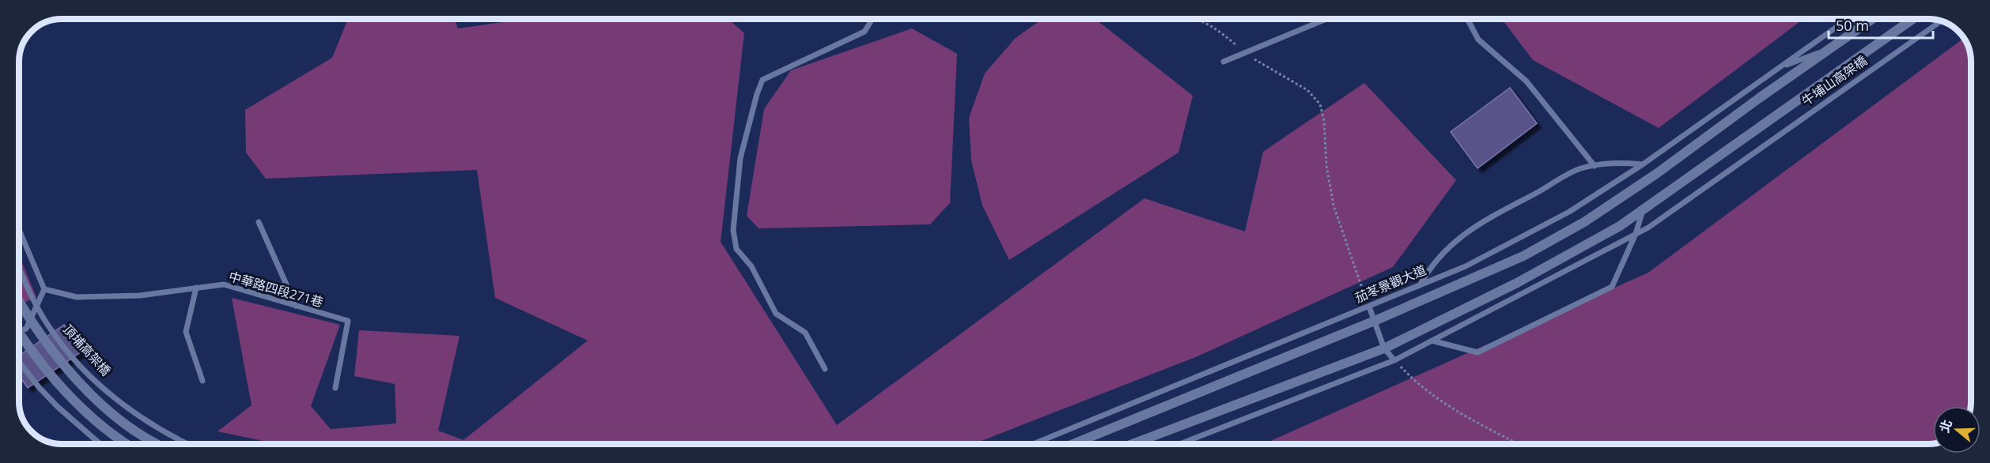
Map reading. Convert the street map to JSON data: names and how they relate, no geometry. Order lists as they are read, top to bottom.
{
  "streets": {
    "street": ["牛埔山高架橋", "茄苳景觀大道", "頂埔高架橋"],
    "lane": ["中華路四段271巷"]
  },
  "scale_bar": "50 m",
  "north": "left"
}
